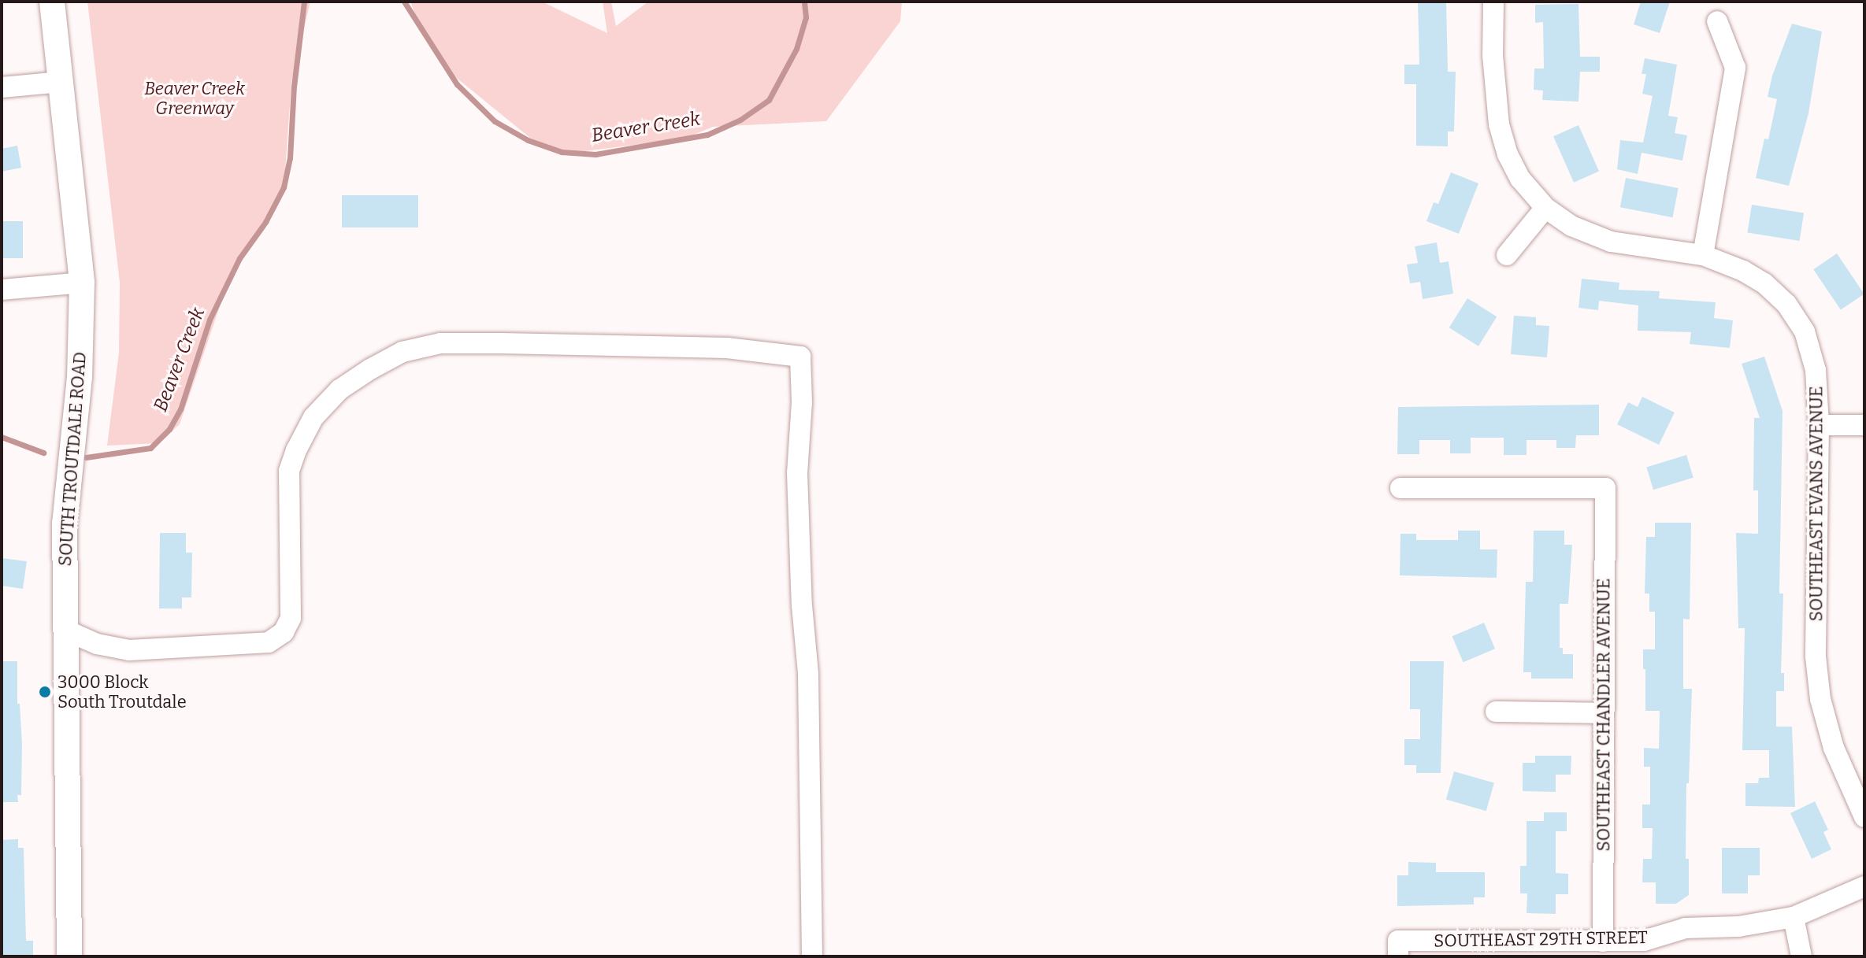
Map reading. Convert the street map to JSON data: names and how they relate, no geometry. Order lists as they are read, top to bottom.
{
  "streets": {
    "main road": ["SOUTH TROUTDALE ROAD"],
    "street": ["SOUTHEAST EVANS AVENUE", "SOUTHEAST CHANDLER AVENUE", "SOUTHEAST 29TH STREET"]
  },
  "crossings": [
    ["SOUTHEAST CHANDLER AVENUE", "SOUTHEAST 29TH STREET"]
  ],
  "water": ["Beaver Creek"],
  "parks": ["Beaver Creek Greenway"],
  "places": ["3000 Block South Troutdale"]
}
